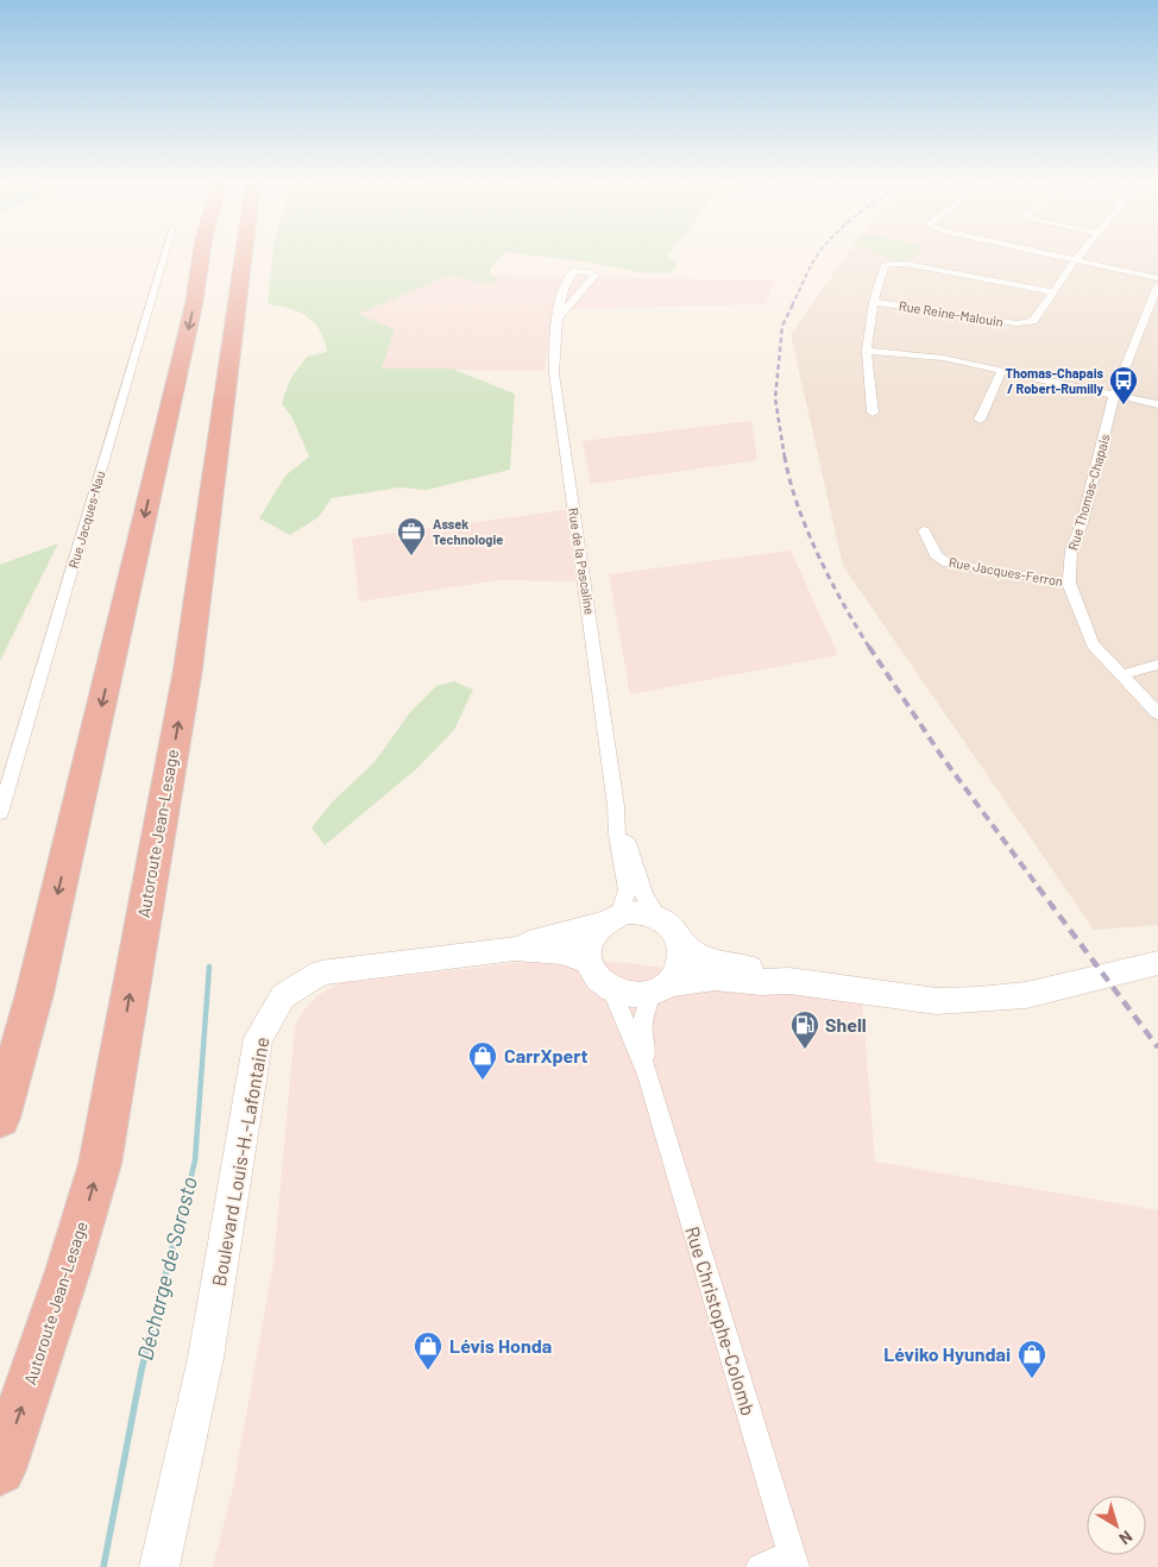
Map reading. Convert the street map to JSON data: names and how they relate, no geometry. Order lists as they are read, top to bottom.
{
  "streets": {
    "highway": ["Autoroute Jean-Lesage"],
    "street": [
      "Rue Reine-Malouin",
      "Rue Thomas-Chapais",
      "Rue Jacques-Nau",
      "Rue de la Pascaline",
      "Rue Jacques-Ferron",
      "Boulevard Louis-H.-Lafontaine",
      "Rue Christophe-Colomb"
    ]
  },
  "crossings": [
    ["Rue Thomas-Chapais", "Rue Jacques-Ferron"],
    ["Rue de la Pascaline", "Boulevard Louis-H.-Lafontaine"],
    ["Rue de la Pascaline", "Rue Christophe-Colomb"],
    ["Boulevard Louis-H.-Lafontaine", "Rue Christophe-Colomb"]
  ],
  "water": ["Décharge de Sorosto"],
  "places": {
    "bus stop": ["Thomas-Chapais / Robert-Rumilly"],
    "office": ["Assek Technologie"],
    "fuel station": ["Shell"],
    "shop": ["CarrXpert", "Lévis Honda", "Léviko Hyundai"]
  },
  "north": "bottom right"
}
